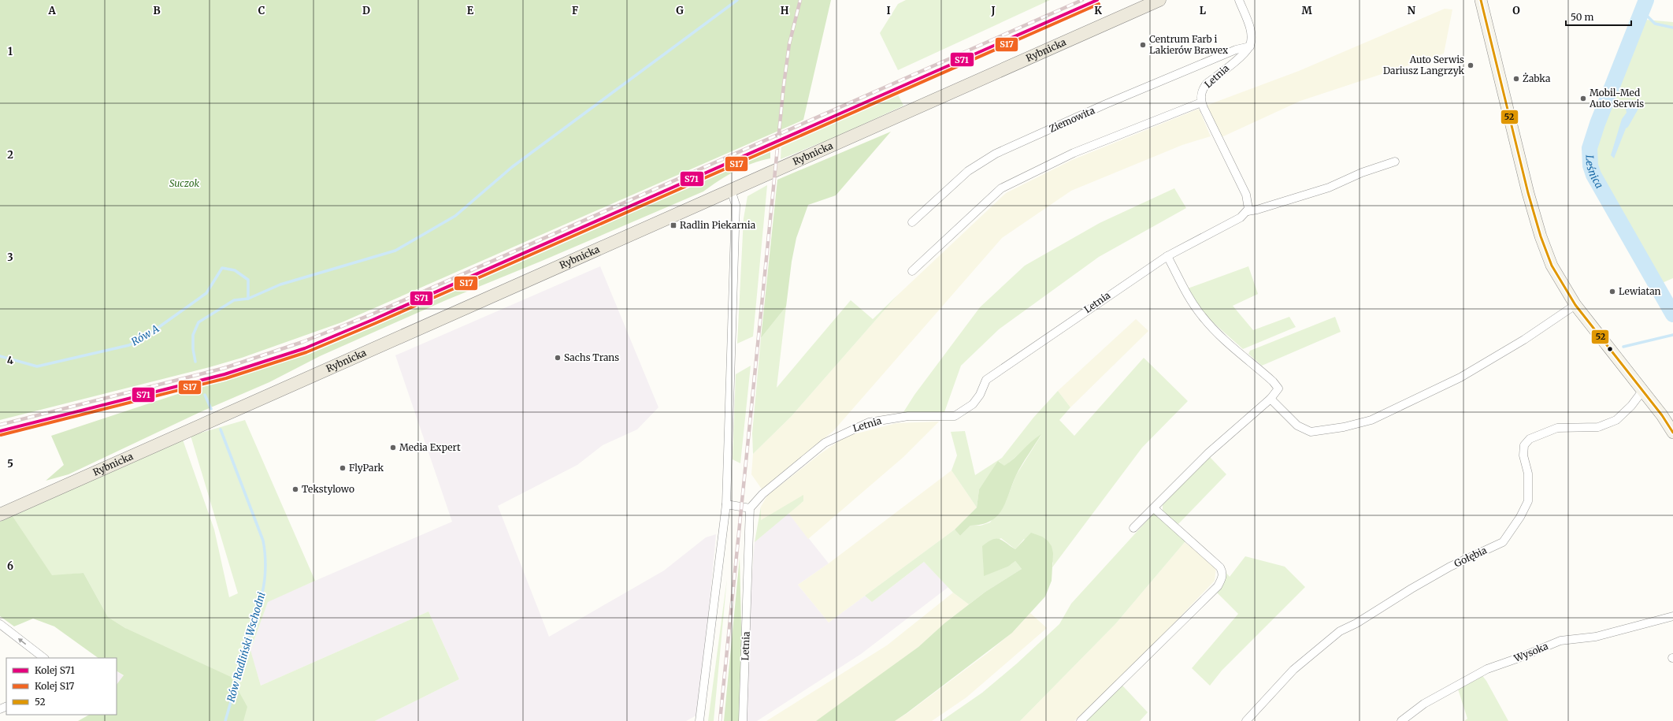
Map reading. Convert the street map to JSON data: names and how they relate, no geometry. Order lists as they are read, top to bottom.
{
  "streets": {
    "main road": ["Rybnicka"],
    "street": [
      "Letnia",
      "Ziemowita",
      "Gołębia",
      "Wysoka"
    ]
  },
  "crossings": [
    ["Letnia", "Ziemowita"]
  ],
  "water": ["Leśnica", "Rów A", "Rów Radliński Wschodni"],
  "parks": ["Suczok"],
  "places": {
    "other": [
      "Centrum Farb i Lakierów Brawex",
      "Auto Serwis Dariusz Langrzyk",
      "Żabka",
      "Mobil-Med Auto Serwis",
      "Lewiatan",
      "Sachs Trans",
      "Media Expert",
      "FlyPark",
      "Tekstylowo"
    ],
    "transit": ["Radlin Piekarnia"]
  },
  "lines": ["rail line S71", "transit line 52", "rail line S17"],
  "legend": ["Kolej S71", "Kolej S17", "52"],
  "scale_bar": "50 m",
  "grid": {
    "columns": [
      "A",
      "B",
      "C",
      "D",
      "E",
      "F",
      "G",
      "H",
      "I",
      "J",
      "K",
      "L",
      "M",
      "N",
      "O"
    ],
    "rows": [
      "1",
      "2",
      "3",
      "4",
      "5",
      "6"
    ]
  }
}
